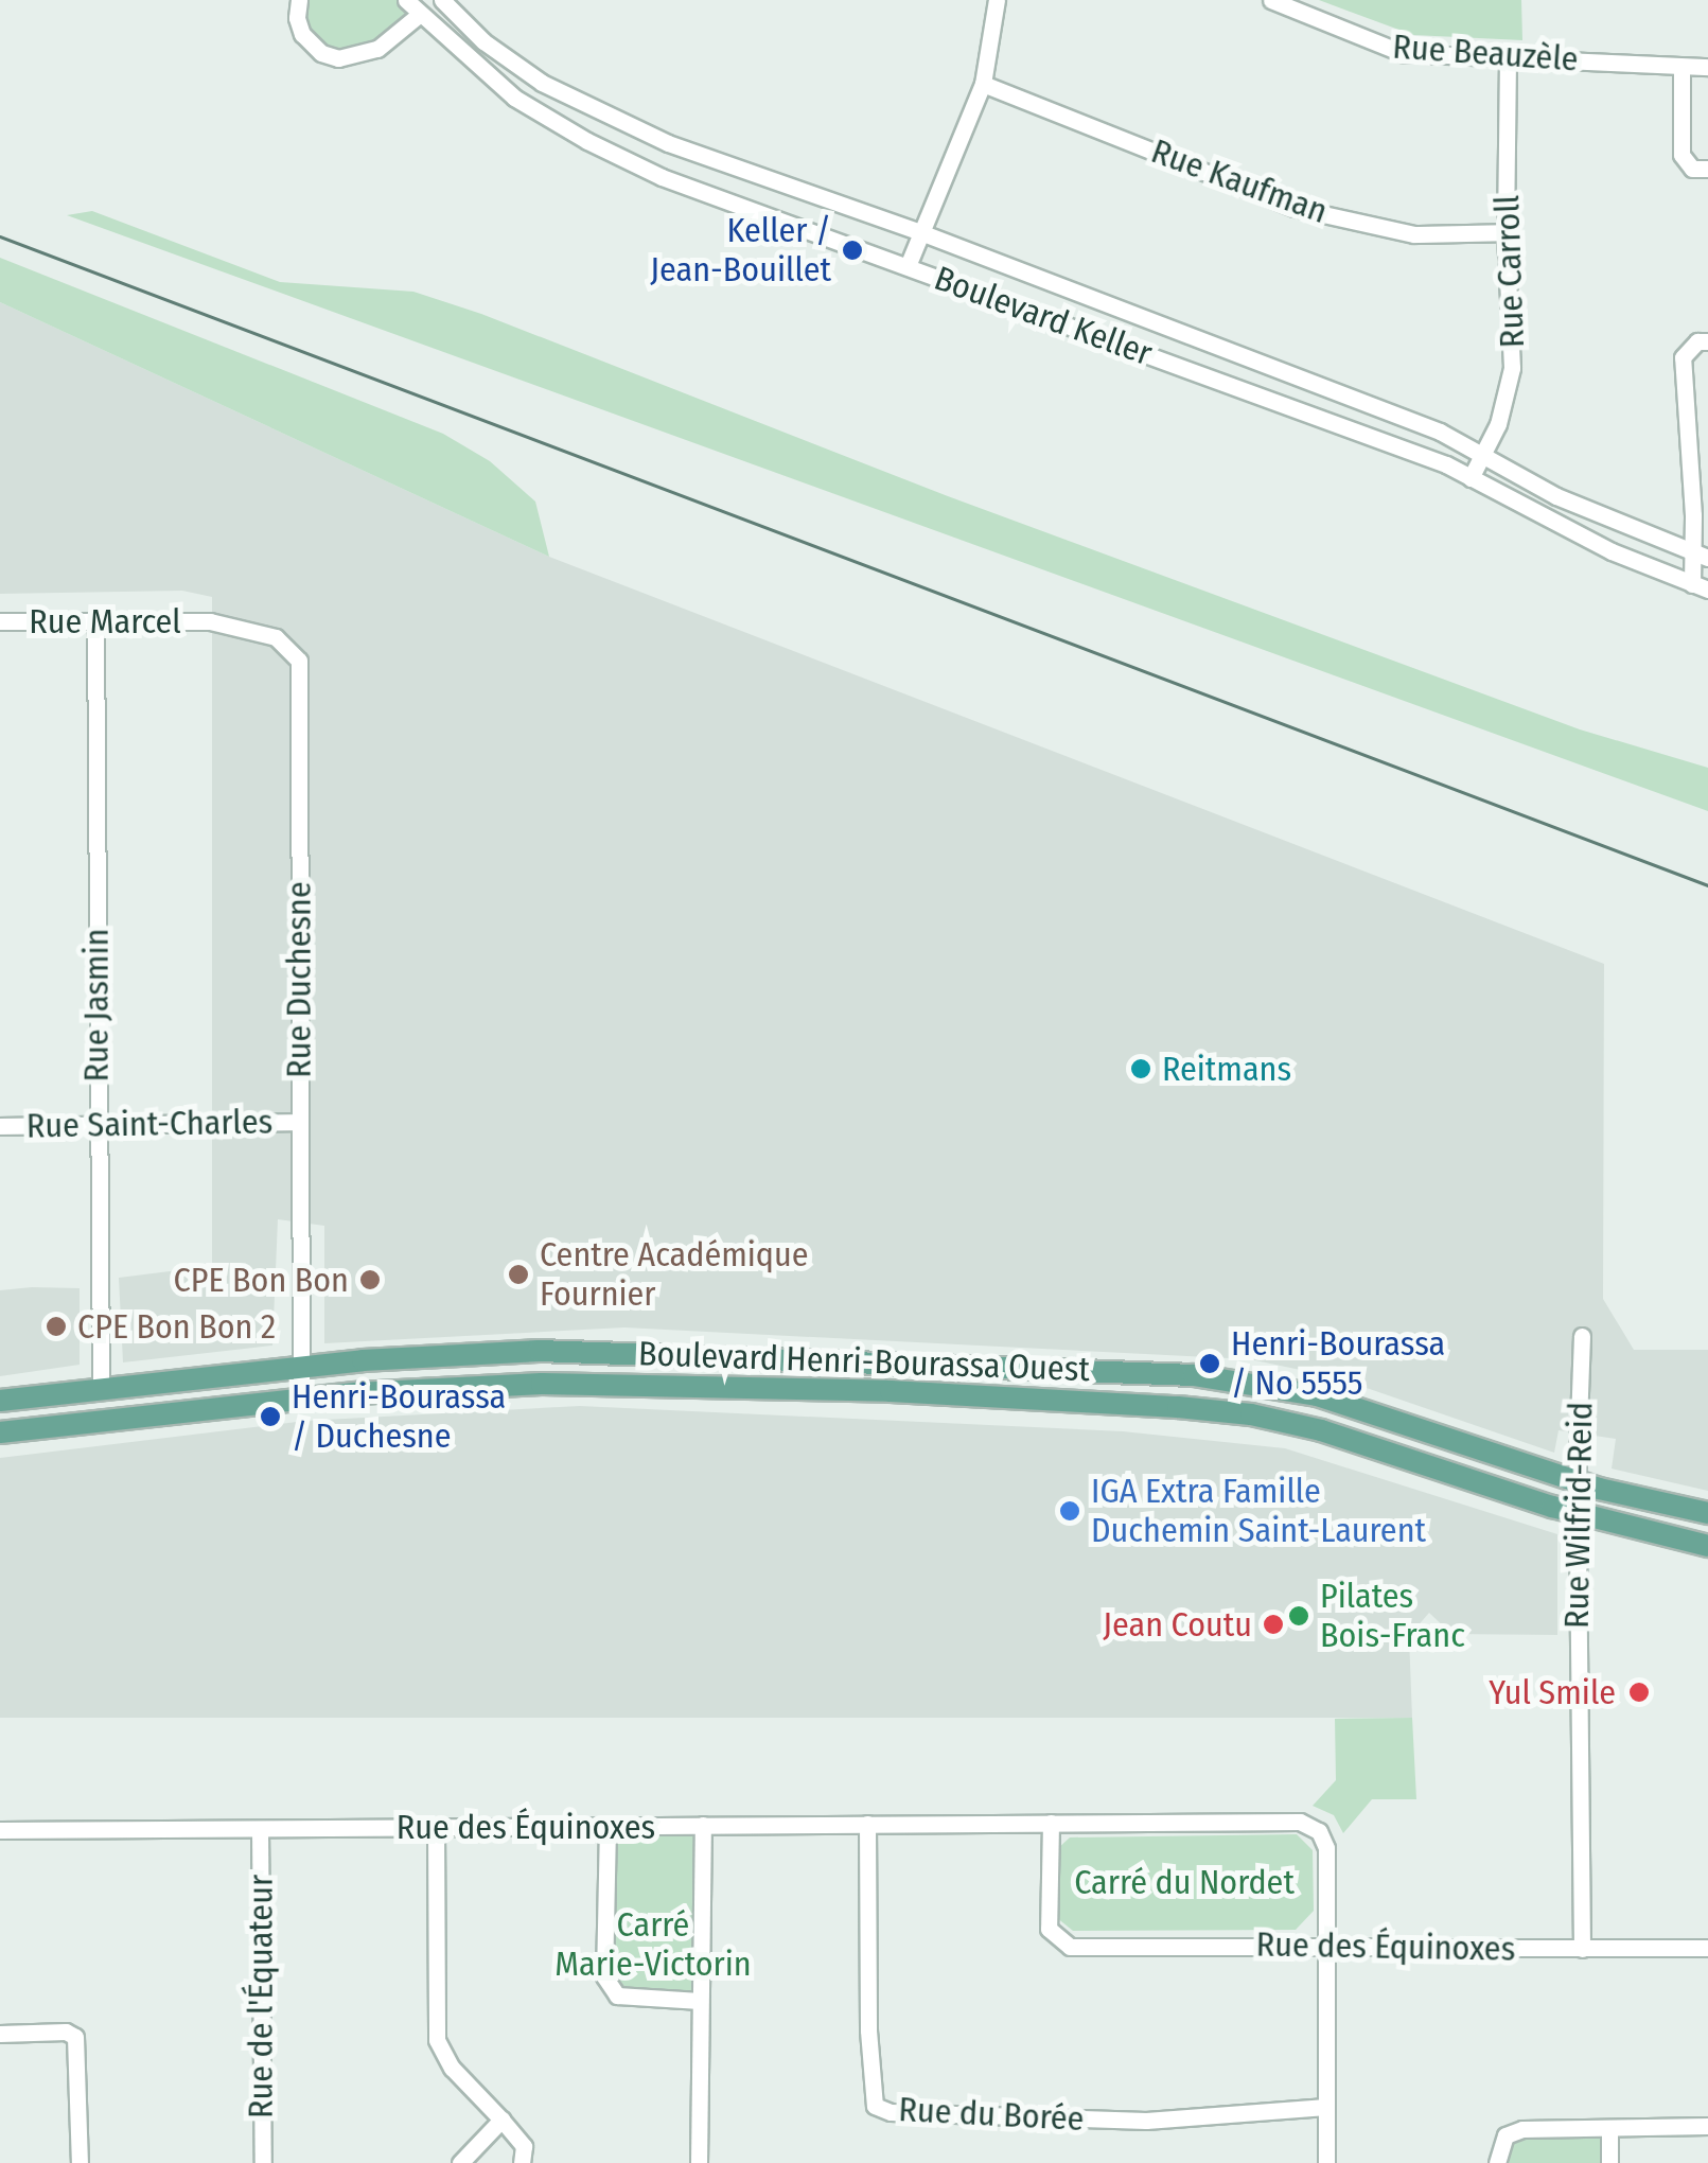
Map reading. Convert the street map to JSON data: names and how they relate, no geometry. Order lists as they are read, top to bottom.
{
  "streets": {
    "main road": ["Boulevard Henri-Bourassa Ouest"],
    "street": [
      "Rue Beauzèle",
      "Rue Kaufman",
      "Rue Carroll",
      "Boulevard Keller",
      "Rue Marcel",
      "Rue Duchesne",
      "Rue Jasmin",
      "Rue Saint-Charles",
      "Rue Wilfrid-Reid",
      "Rue des Équinoxes",
      "Rue de l'Équateur",
      "Rue du Borée"
    ]
  },
  "crossings": [
    ["Rue Beauzèle", "Rue Carroll"],
    ["Rue Kaufman", "Rue Carroll"],
    ["Rue Carroll", "Boulevard Keller"],
    ["Rue Marcel", "Rue Duchesne"],
    ["Rue Marcel", "Rue Jasmin"],
    ["Rue Duchesne", "Rue Saint-Charles"],
    ["Rue Duchesne", "Boulevard Henri-Bourassa Ouest"],
    ["Rue Jasmin", "Rue Saint-Charles"],
    ["Rue Jasmin", "Boulevard Henri-Bourassa Ouest"],
    ["Boulevard Henri-Bourassa Ouest", "Rue Wilfrid-Reid"],
    ["Rue Wilfrid-Reid", "Rue des Équinoxes"],
    ["Rue des Équinoxes", "Rue de l'Équateur"],
    ["Rue des Équinoxes", "Rue du Borée"]
  ],
  "parks": ["Carré du Nordet", "Carré Marie-Victorin"],
  "places": [
    "Keller / Jean-Bouillet",
    "Reitmans",
    "Centre Académique Fournier",
    "CPE Bon Bon",
    "CPE Bon Bon 2",
    "Henri-Bourassa / No 5555",
    "Henri-Bourassa / Duchesne",
    "IGA Extra Famille Duchemin Saint-Laurent",
    "Pilates Bois-Franc",
    "Jean Coutu",
    "Yul Smile"
  ]
}
